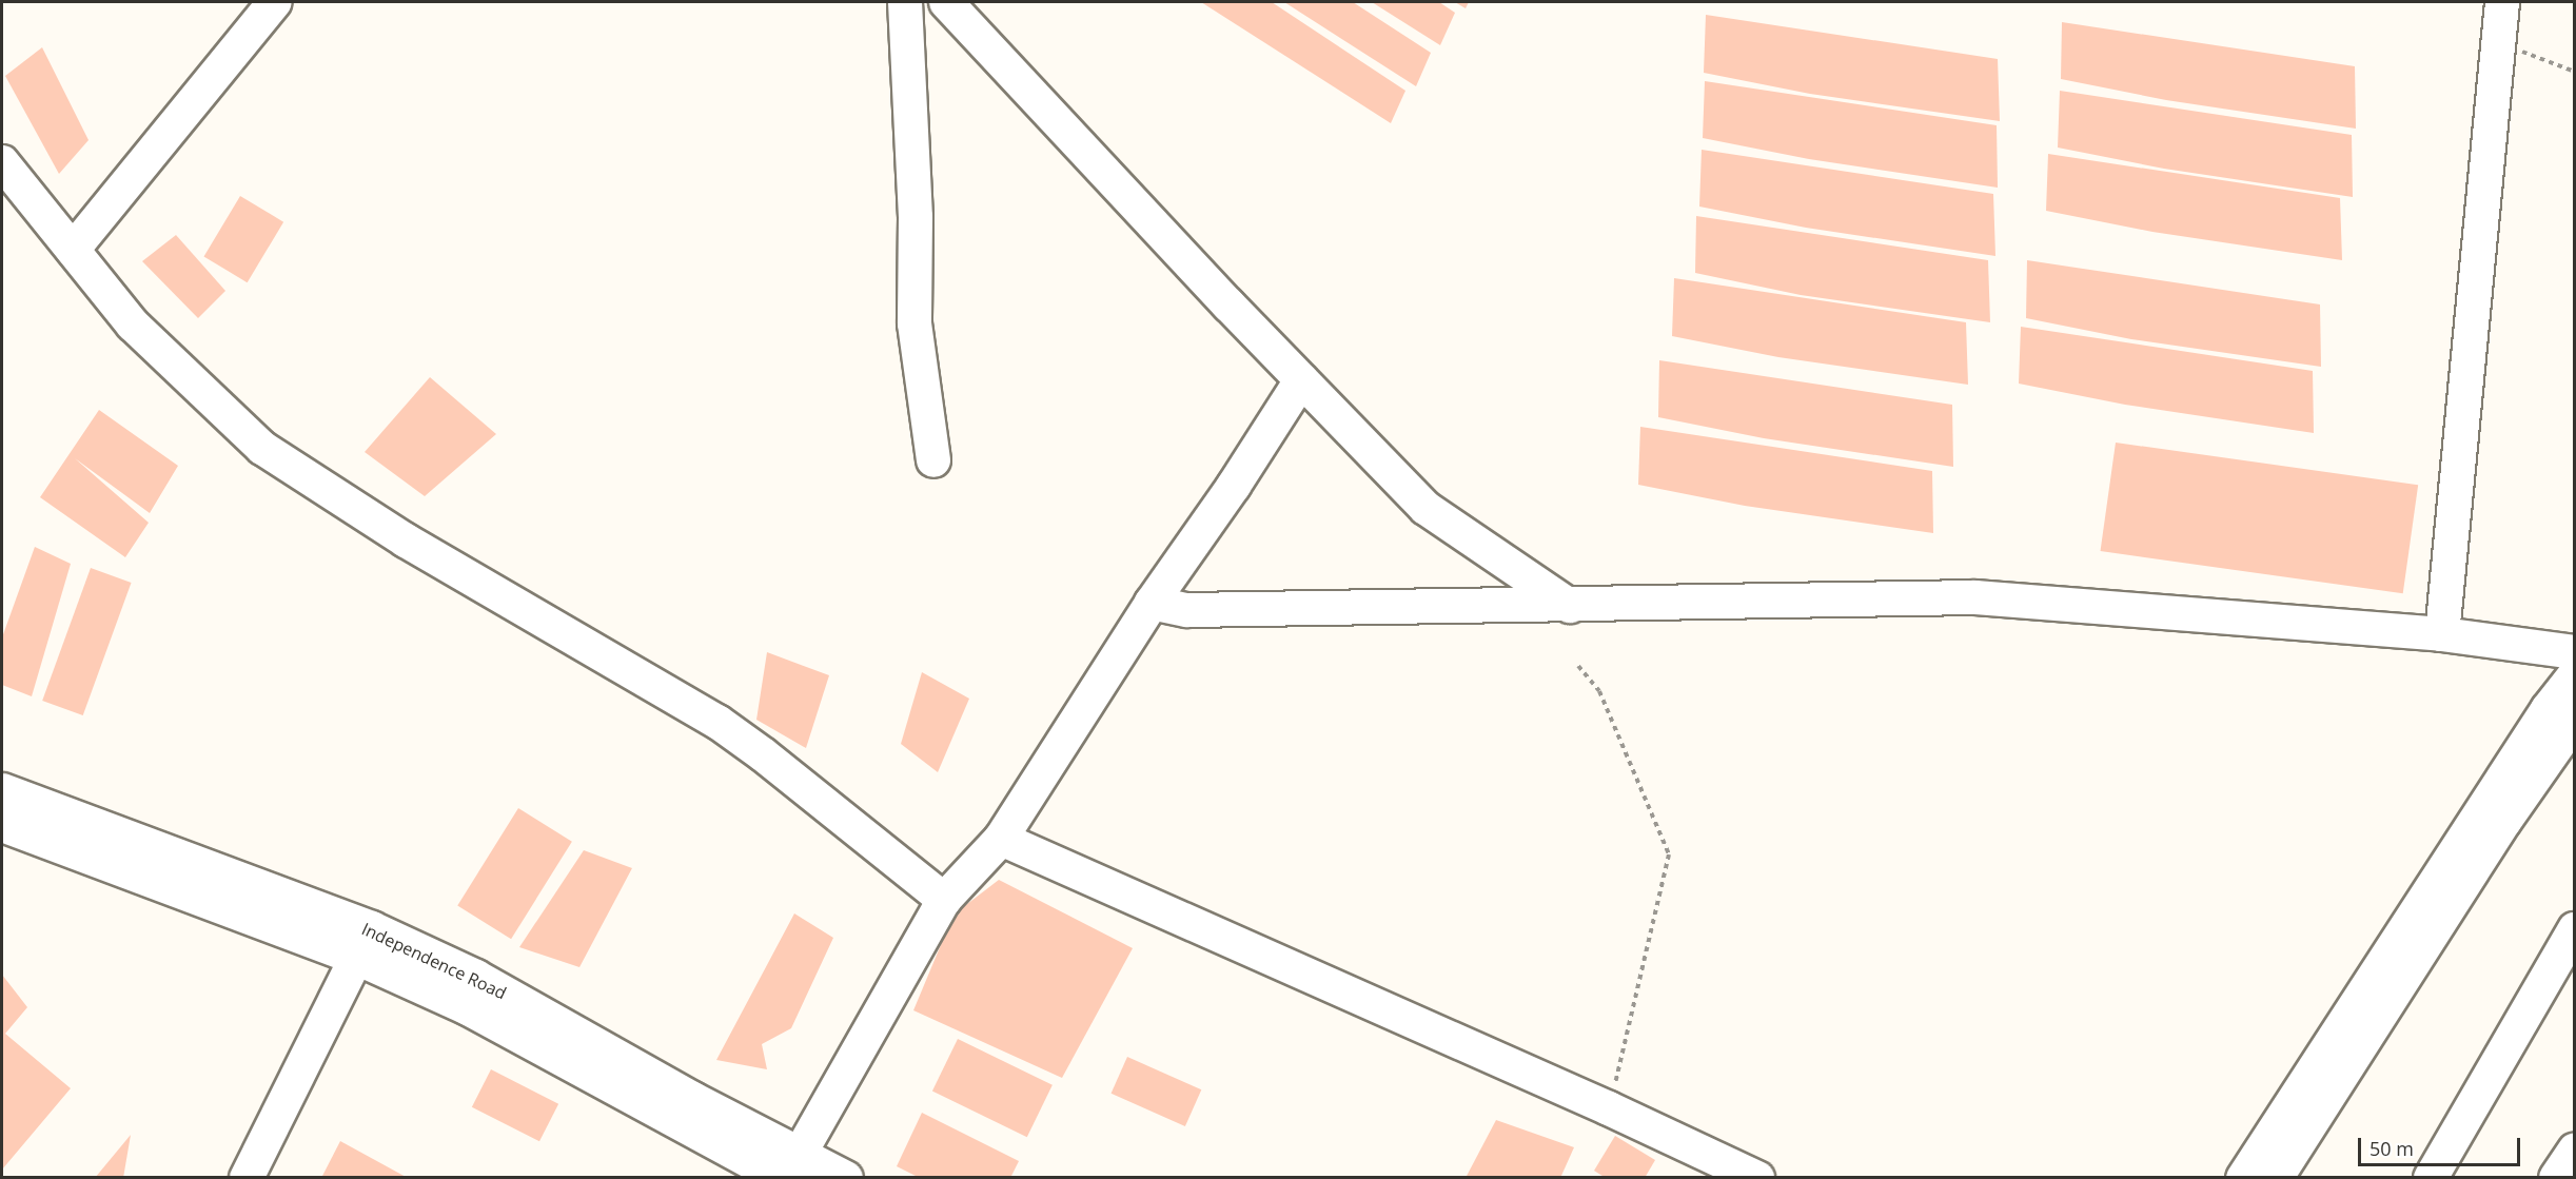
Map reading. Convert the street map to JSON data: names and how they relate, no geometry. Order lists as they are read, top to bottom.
{
  "streets": {
    "main road": ["Independence Road"]
  },
  "scale_bar": "50 m"
}
